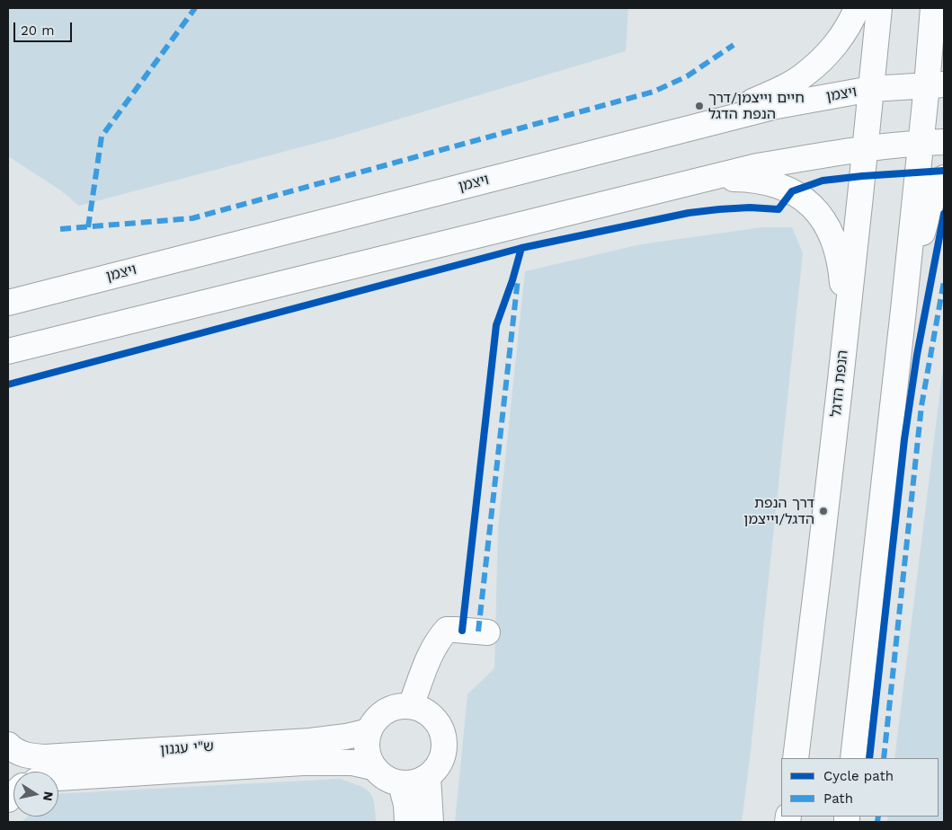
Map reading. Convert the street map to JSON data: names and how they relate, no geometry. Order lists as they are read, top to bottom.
{
  "streets": {
    "main road": ["ויצמן", "הנפת הדגל", "ש\"י עגנון"]
  },
  "crossings": [
    ["ויצמן", "הנפת הדגל"]
  ],
  "places": ["חיים וייצמן/דרך הנפת הדגל", "דרך הנפת הדגל/וייצמן"],
  "legend": ["Cycle path", "Path"],
  "scale_bar": "20 m",
  "north": "right"
}
